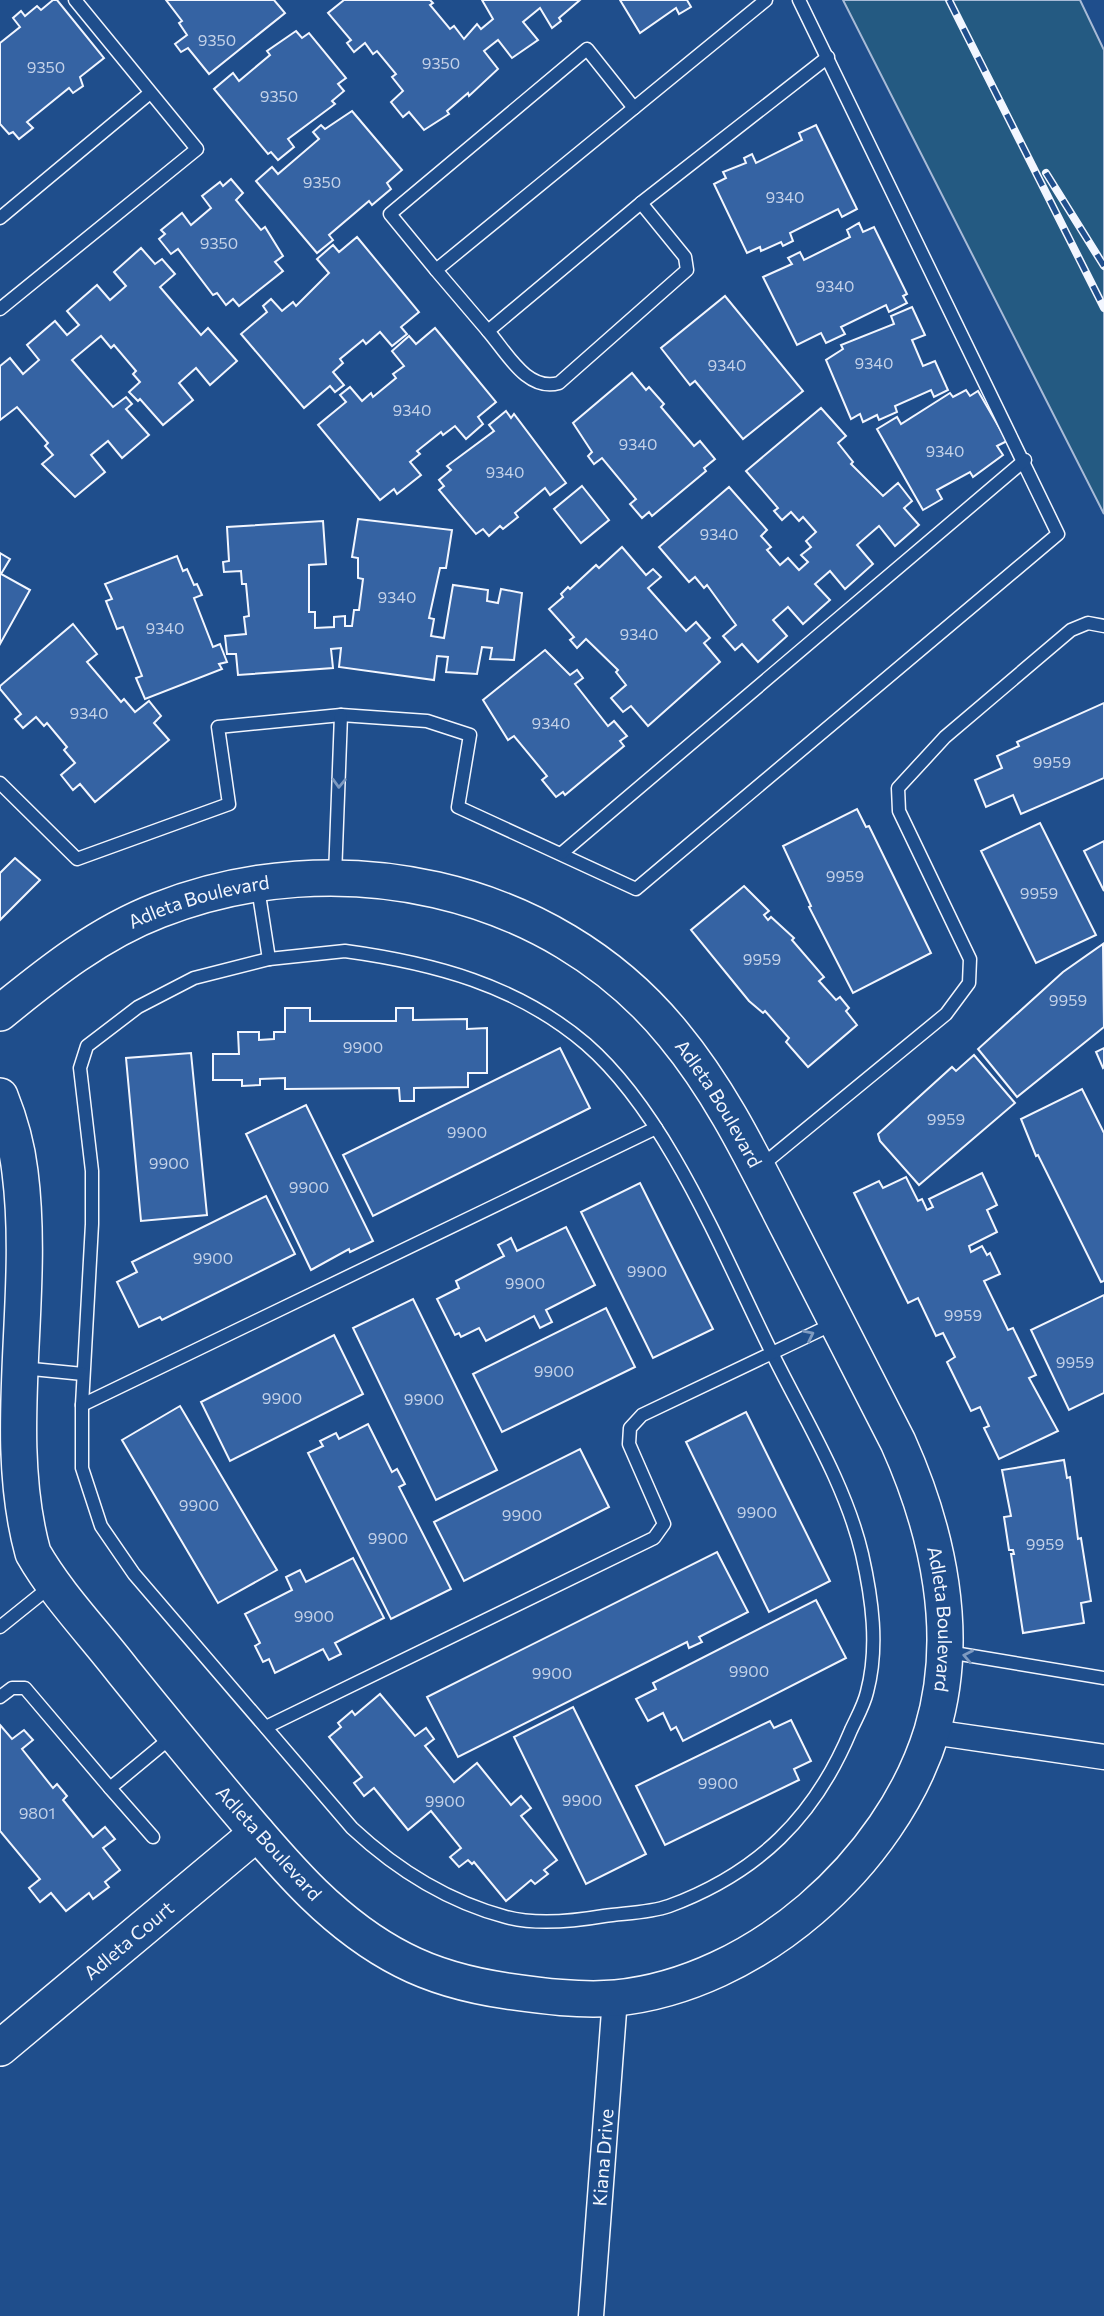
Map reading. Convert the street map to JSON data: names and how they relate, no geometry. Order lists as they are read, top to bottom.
{
  "streets": {
    "street": ["Adleta Boulevard", "Adleta Court", "Kiana Drive"]
  },
  "crossings": [
    ["Adleta Boulevard", "Adleta Court"],
    ["Adleta Boulevard", "Kiana Drive"]
  ],
  "house_numbers": [
    "9350",
    "9350",
    "9350",
    "9350",
    "9350",
    "9340",
    "9350",
    "9340",
    "9340",
    "9340",
    "9340",
    "9340",
    "9340",
    "9340",
    "9340",
    "9340",
    "9340",
    "9340",
    "9340",
    "9340",
    "9959",
    "9959",
    "9959",
    "9959",
    "9959",
    "9900",
    "9959",
    "9900",
    "9900",
    "9900",
    "9900",
    "9900",
    "9900",
    "9959",
    "9959",
    "9900",
    "9900",
    "9900",
    "9900",
    "9900",
    "9900",
    "9900",
    "9959",
    "9900",
    "9900",
    "9900",
    "9900",
    "9900",
    "9900",
    "9801"
  ]
}
